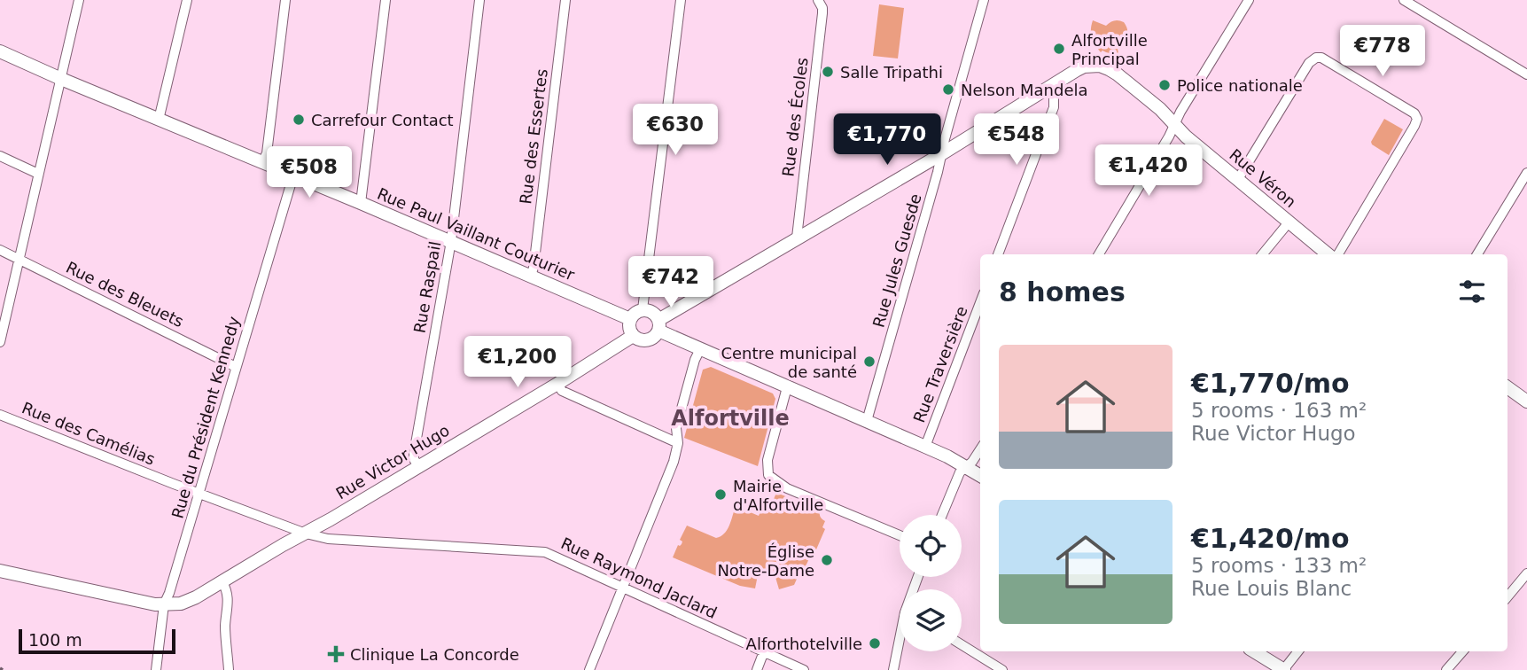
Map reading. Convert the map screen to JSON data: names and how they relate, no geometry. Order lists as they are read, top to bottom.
{
  "streets": {
    "street": [
      "Rue des Écoles",
      "Rue des Essertes",
      "Rue Véron",
      "Rue Paul Vaillant Couturier",
      "Rue Jules Guesde",
      "Rue Raspail",
      "Rue des Bleuets",
      "Rue Traversière",
      "Rue du Président Kennedy",
      "Rue des Camélias",
      "Rue Victor Hugo",
      "Rue Raymond Jaclard"
    ]
  },
  "crossings": [
    ["Rue des Essertes", "Rue Paul Vaillant Couturier"],
    ["Rue Paul Vaillant Couturier", "Rue Raspail"],
    ["Rue Paul Vaillant Couturier", "Rue du Président Kennedy"],
    ["Rue Paul Vaillant Couturier", "Rue Victor Hugo"],
    ["Rue Raspail", "Rue Victor Hugo"],
    ["Rue des Bleuets", "Rue du Président Kennedy"],
    ["Rue du Président Kennedy", "Rue des Camélias"],
    ["Rue du Président Kennedy", "Rue Victor Hugo"],
    ["Rue des Camélias", "Rue Victor Hugo"],
    ["Rue des Camélias", "Rue Raymond Jaclard"],
    ["Rue Victor Hugo", "Rue Raymond Jaclard"]
  ],
  "districts": ["Alfortville"],
  "places": {
    "other": [
      "Alfortville Principal",
      "Salle Tripathi",
      "Police nationale",
      "Nelson Mandela",
      "Carrefour Contact",
      "Centre municipal de santé",
      "Mairie d'Alfortville",
      "Église Notre-Dame",
      "Alforthotelville"
    ],
    "health": ["Clinique La Concorde"]
  },
  "scale_bar": "100 m",
  "page": {
    "price": [
      "€778",
      "€630",
      "€1,770",
      "€548",
      "€1,420",
      "€508",
      "€742",
      "€1,200"
    ],
    "heading": "8 homes",
    "list": [
      {
        "name": "€1,770/mo",
        "note": "5 rooms · 163 m² · Rue Victor Hugo"
      },
      {
        "name": "€1,420/mo",
        "note": "5 rooms · 133 m² · Rue Louis Blanc"
      }
    ],
    "scale": "100 m"
  }
}
